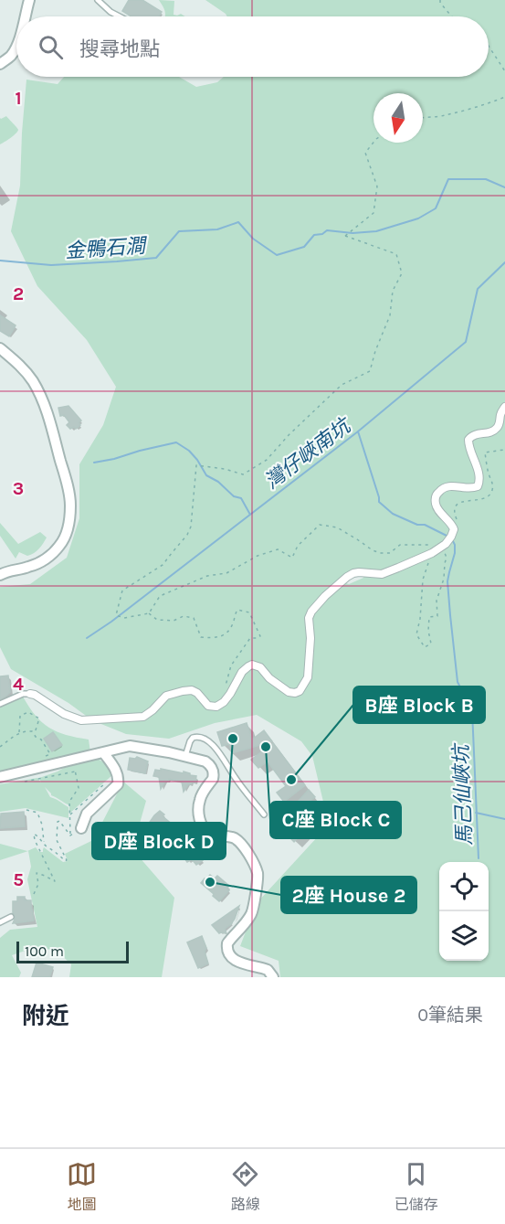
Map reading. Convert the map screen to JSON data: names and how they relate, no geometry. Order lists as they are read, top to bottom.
{
  "water": ["金鴨石澗", "灣仔峽南坑", "馬己仙峽坑"],
  "places": [
    "D座 Block D",
    "C座 Block C",
    "B座 Block B",
    "2座 House 2"
  ],
  "scale_bar": "100 m",
  "north": "bottom",
  "page": {
    "search": "搜尋地點",
    "scale": "100 m",
    "heading": ["附近", "0筆結果"],
    "nav": ["地圖", "路線", "已儲存"]
  },
  "grid": {
    "rows": [
      "1",
      "2",
      "3",
      "4",
      "5"
    ]
  }
}
